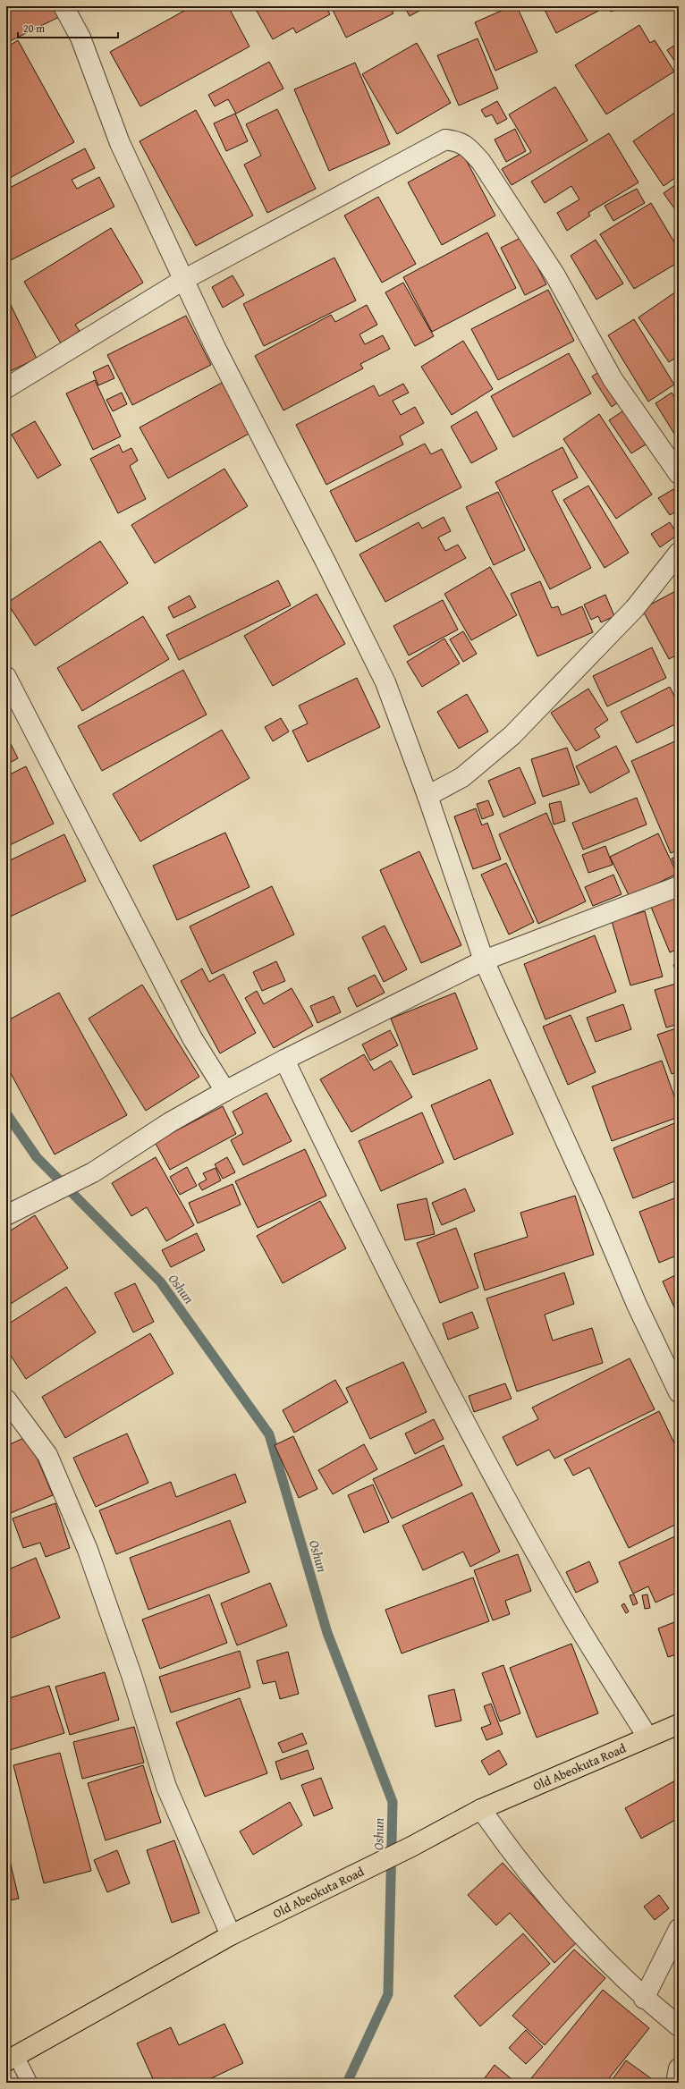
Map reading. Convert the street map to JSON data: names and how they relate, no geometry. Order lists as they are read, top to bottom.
{
  "streets": {
    "highway": ["Old Abeokuta Road"]
  },
  "water": ["Oshun"],
  "scale_bar": "20 m"
}
